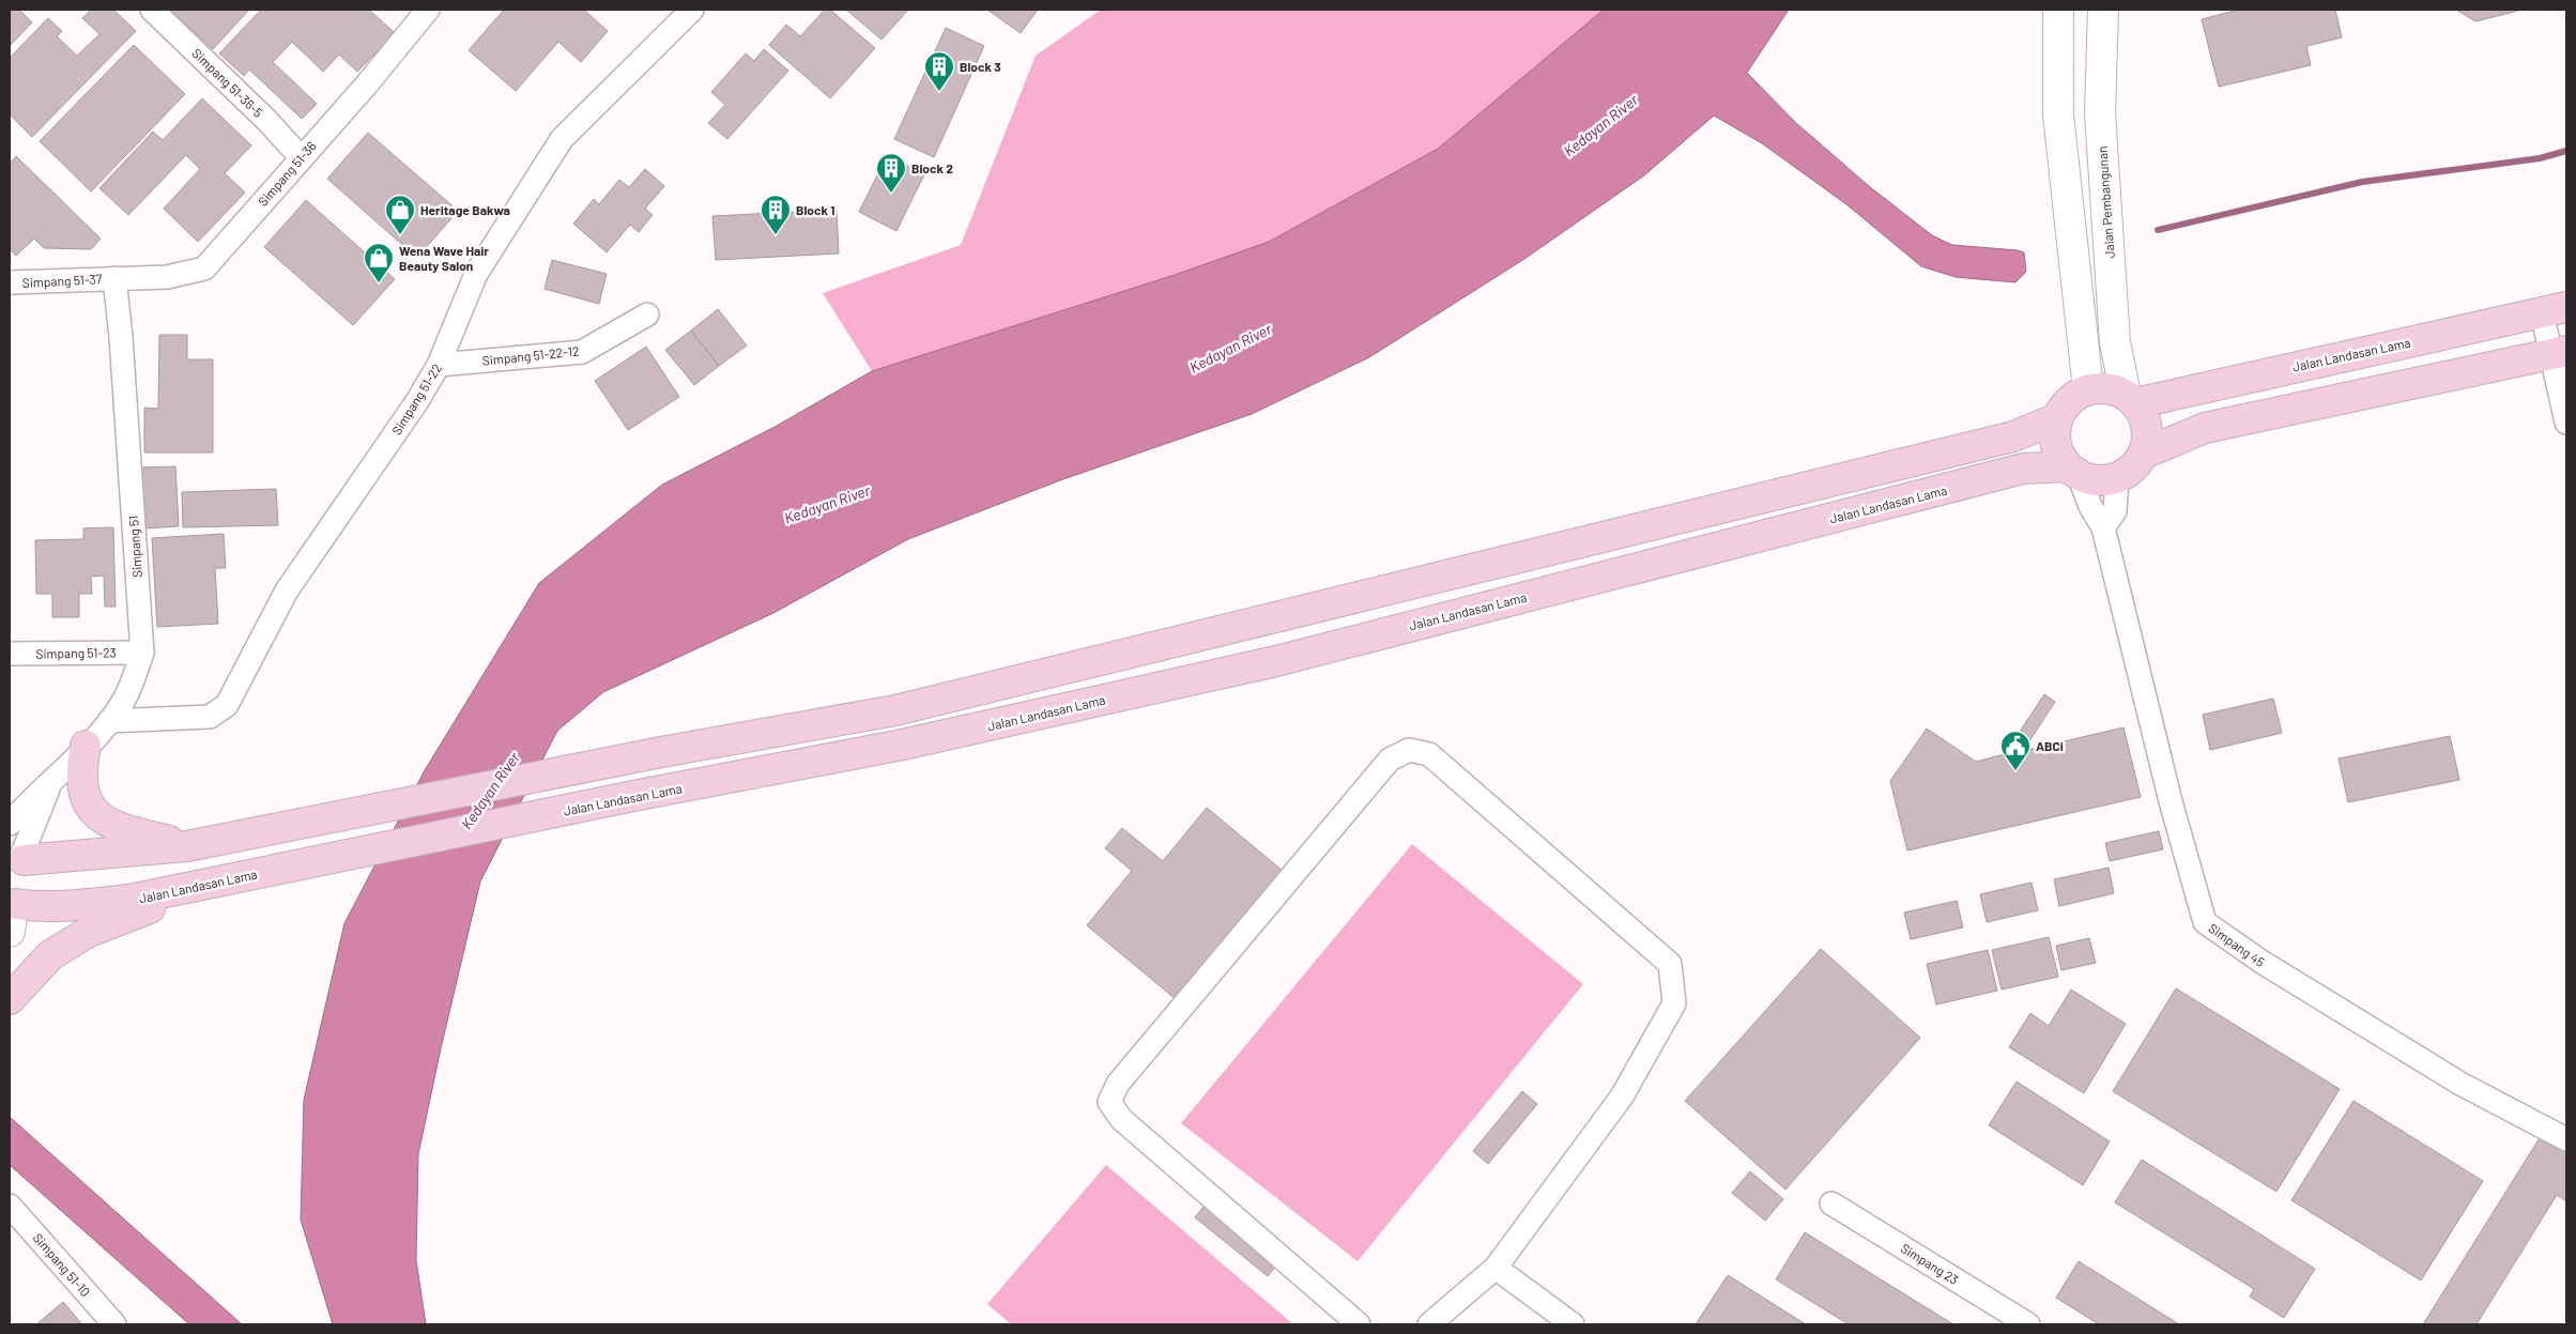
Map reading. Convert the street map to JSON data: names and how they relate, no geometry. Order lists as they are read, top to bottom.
{
  "streets": {
    "main road": ["Jalan Landasan Lama"],
    "street": [
      "Simpang 51-36-5",
      "Simpang 51-36",
      "Jalan Pembangunan",
      "Simpang 51-37",
      "Simpang 51-22-12",
      "Simpang 51-22",
      "Simpang 51",
      "Simpang 51-23",
      "Simpang 45",
      "Simpang 23",
      "Simpang 51-10"
    ]
  },
  "crossings": [
    ["Simpang 51-36-5", "Simpang 51-36"],
    ["Simpang 51-36", "Simpang 51-37"],
    ["Simpang 51-36", "Simpang 51"],
    ["Jalan Pembangunan", "Jalan Landasan Lama"],
    ["Jalan Pembangunan", "Simpang 45"],
    ["Simpang 51-37", "Simpang 51"],
    ["Jalan Landasan Lama", "Simpang 45"],
    ["Simpang 51-22-12", "Simpang 51-22"],
    ["Simpang 51-22", "Simpang 51"],
    ["Simpang 51", "Simpang 51-23"]
  ],
  "water": ["Kedayan River"],
  "places": {
    "building": ["Block 3", "Block 2", "Block 1"],
    "shop": ["Heritage Bakwa", "Wena Wave Hair Beauty Salon"],
    "public building": ["ABCi"]
  }
}
